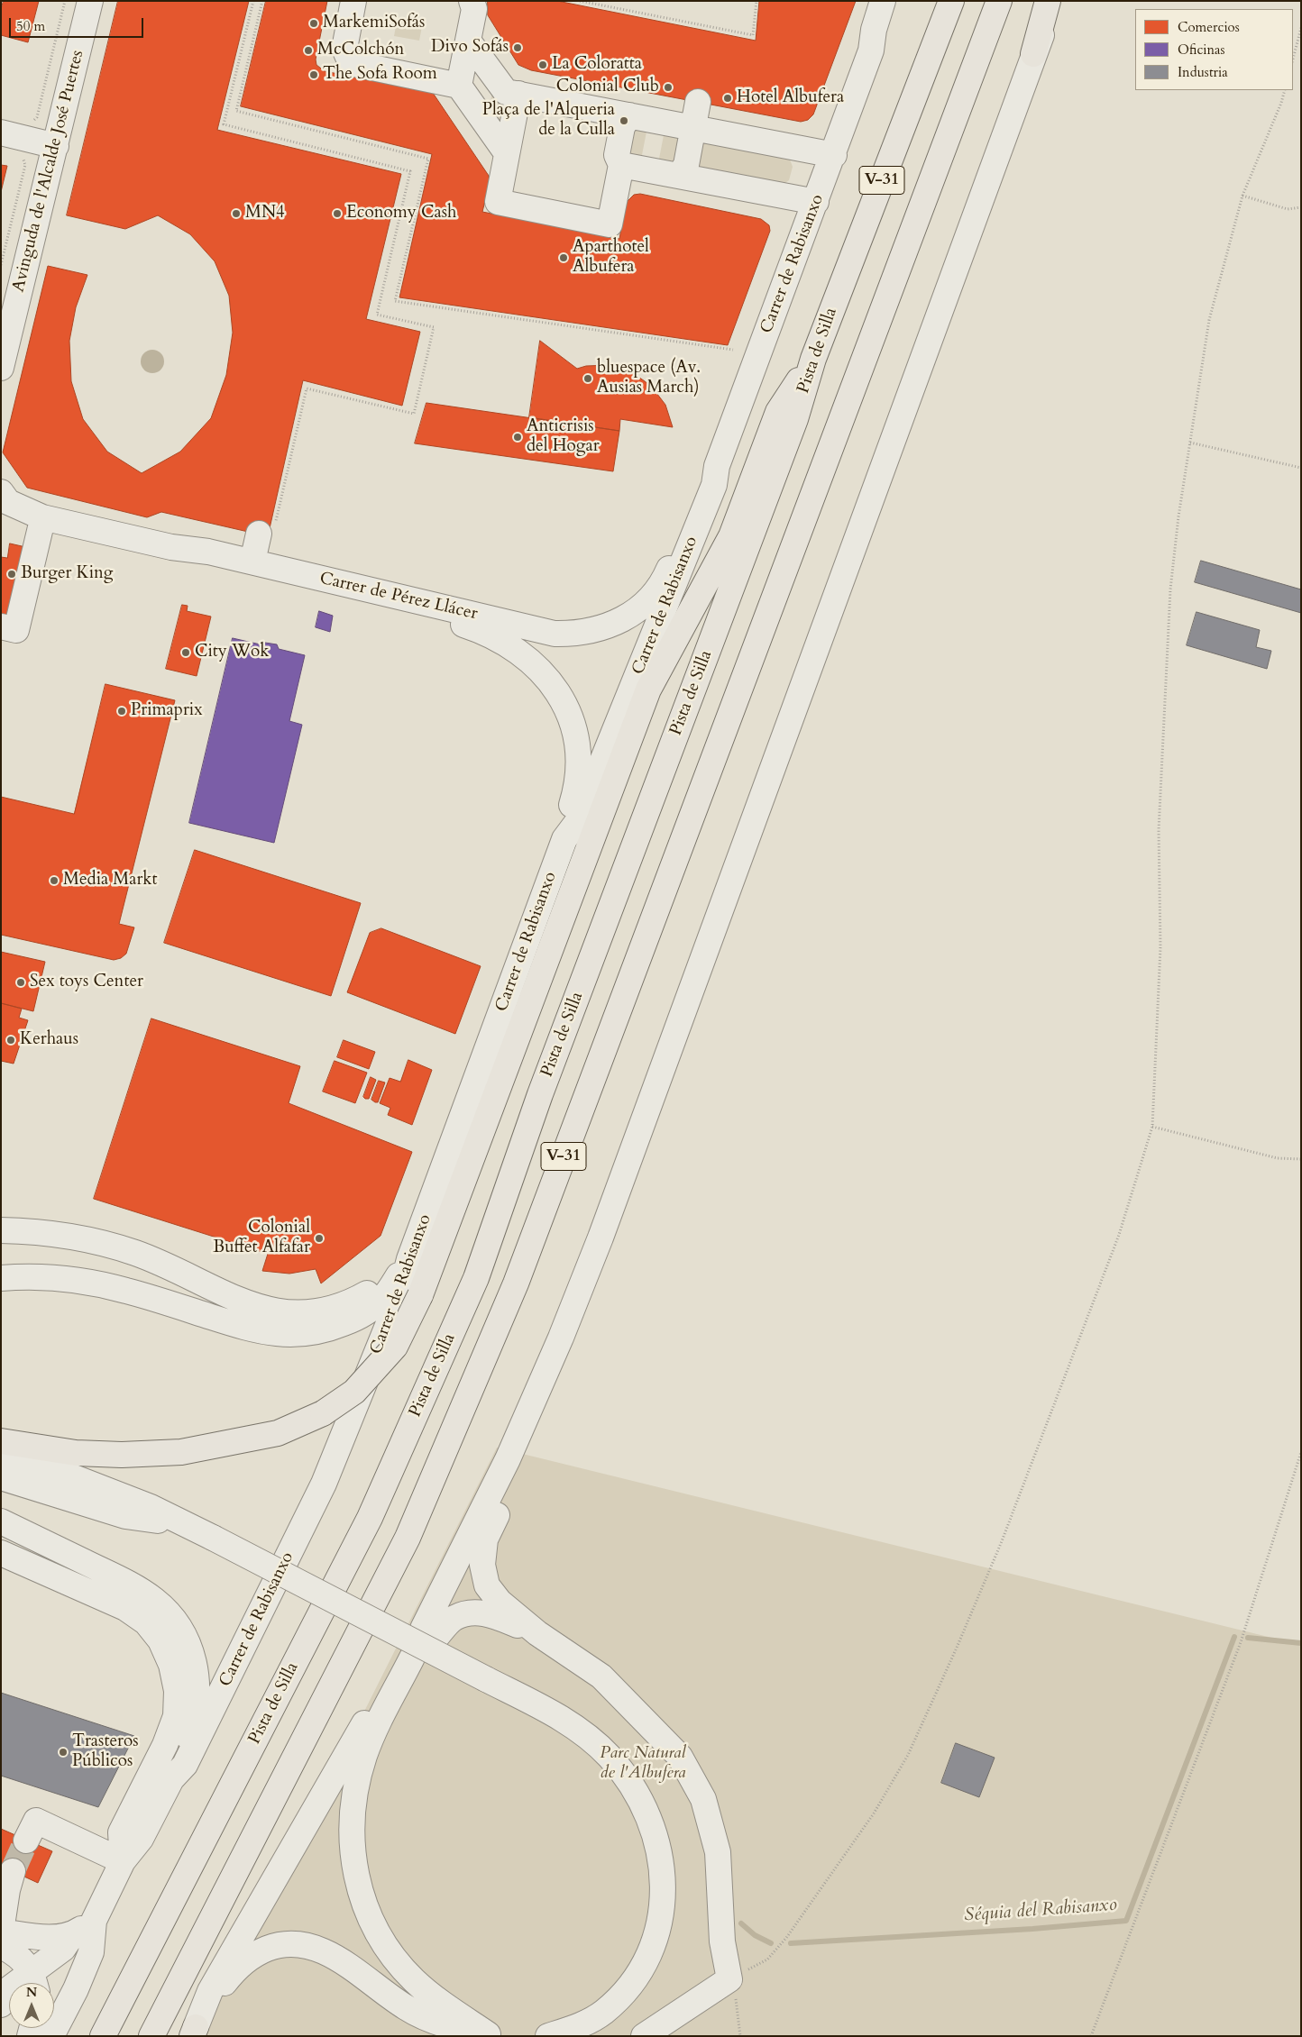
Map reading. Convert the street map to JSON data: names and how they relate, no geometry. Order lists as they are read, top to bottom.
{
  "streets": {
    "highway": ["V-31", "Pista de Silla"],
    "street": ["Avinguda de l'Alcalde José Puertes", "Carrer de Rabisanxo", "Carrer de Pérez Llácer"]
  },
  "crossings": [
    ["Carrer de Rabisanxo", "Carrer de Pérez Llácer"]
  ],
  "water": ["Séquia del Rabisanxo"],
  "parks": ["Parc Natural de l'Albufera"],
  "places": [
    "MarkemiSofás",
    "Divo Sofás",
    "McColchón",
    "La Coloratta",
    "The Sofa Room",
    "Colonial Club",
    "Hotel Albufera",
    "Plaça de l'Alqueria de la Culla",
    "MN4",
    "Economy Cash",
    "Aparthotel Albufera",
    "bluespace (Av. Ausias March)",
    "Anticrisis del Hogar",
    "Burger King",
    "City Wok",
    "Primaprix",
    "Media Markt",
    "Sex toys Center",
    "Kerhaus",
    "Colonial Buffet Alfafar",
    "Trasteros Públicos"
  ],
  "legend": ["Comercios", "Oficinas", "Industria"],
  "scale_bar": "50 m",
  "north": "top"
}
